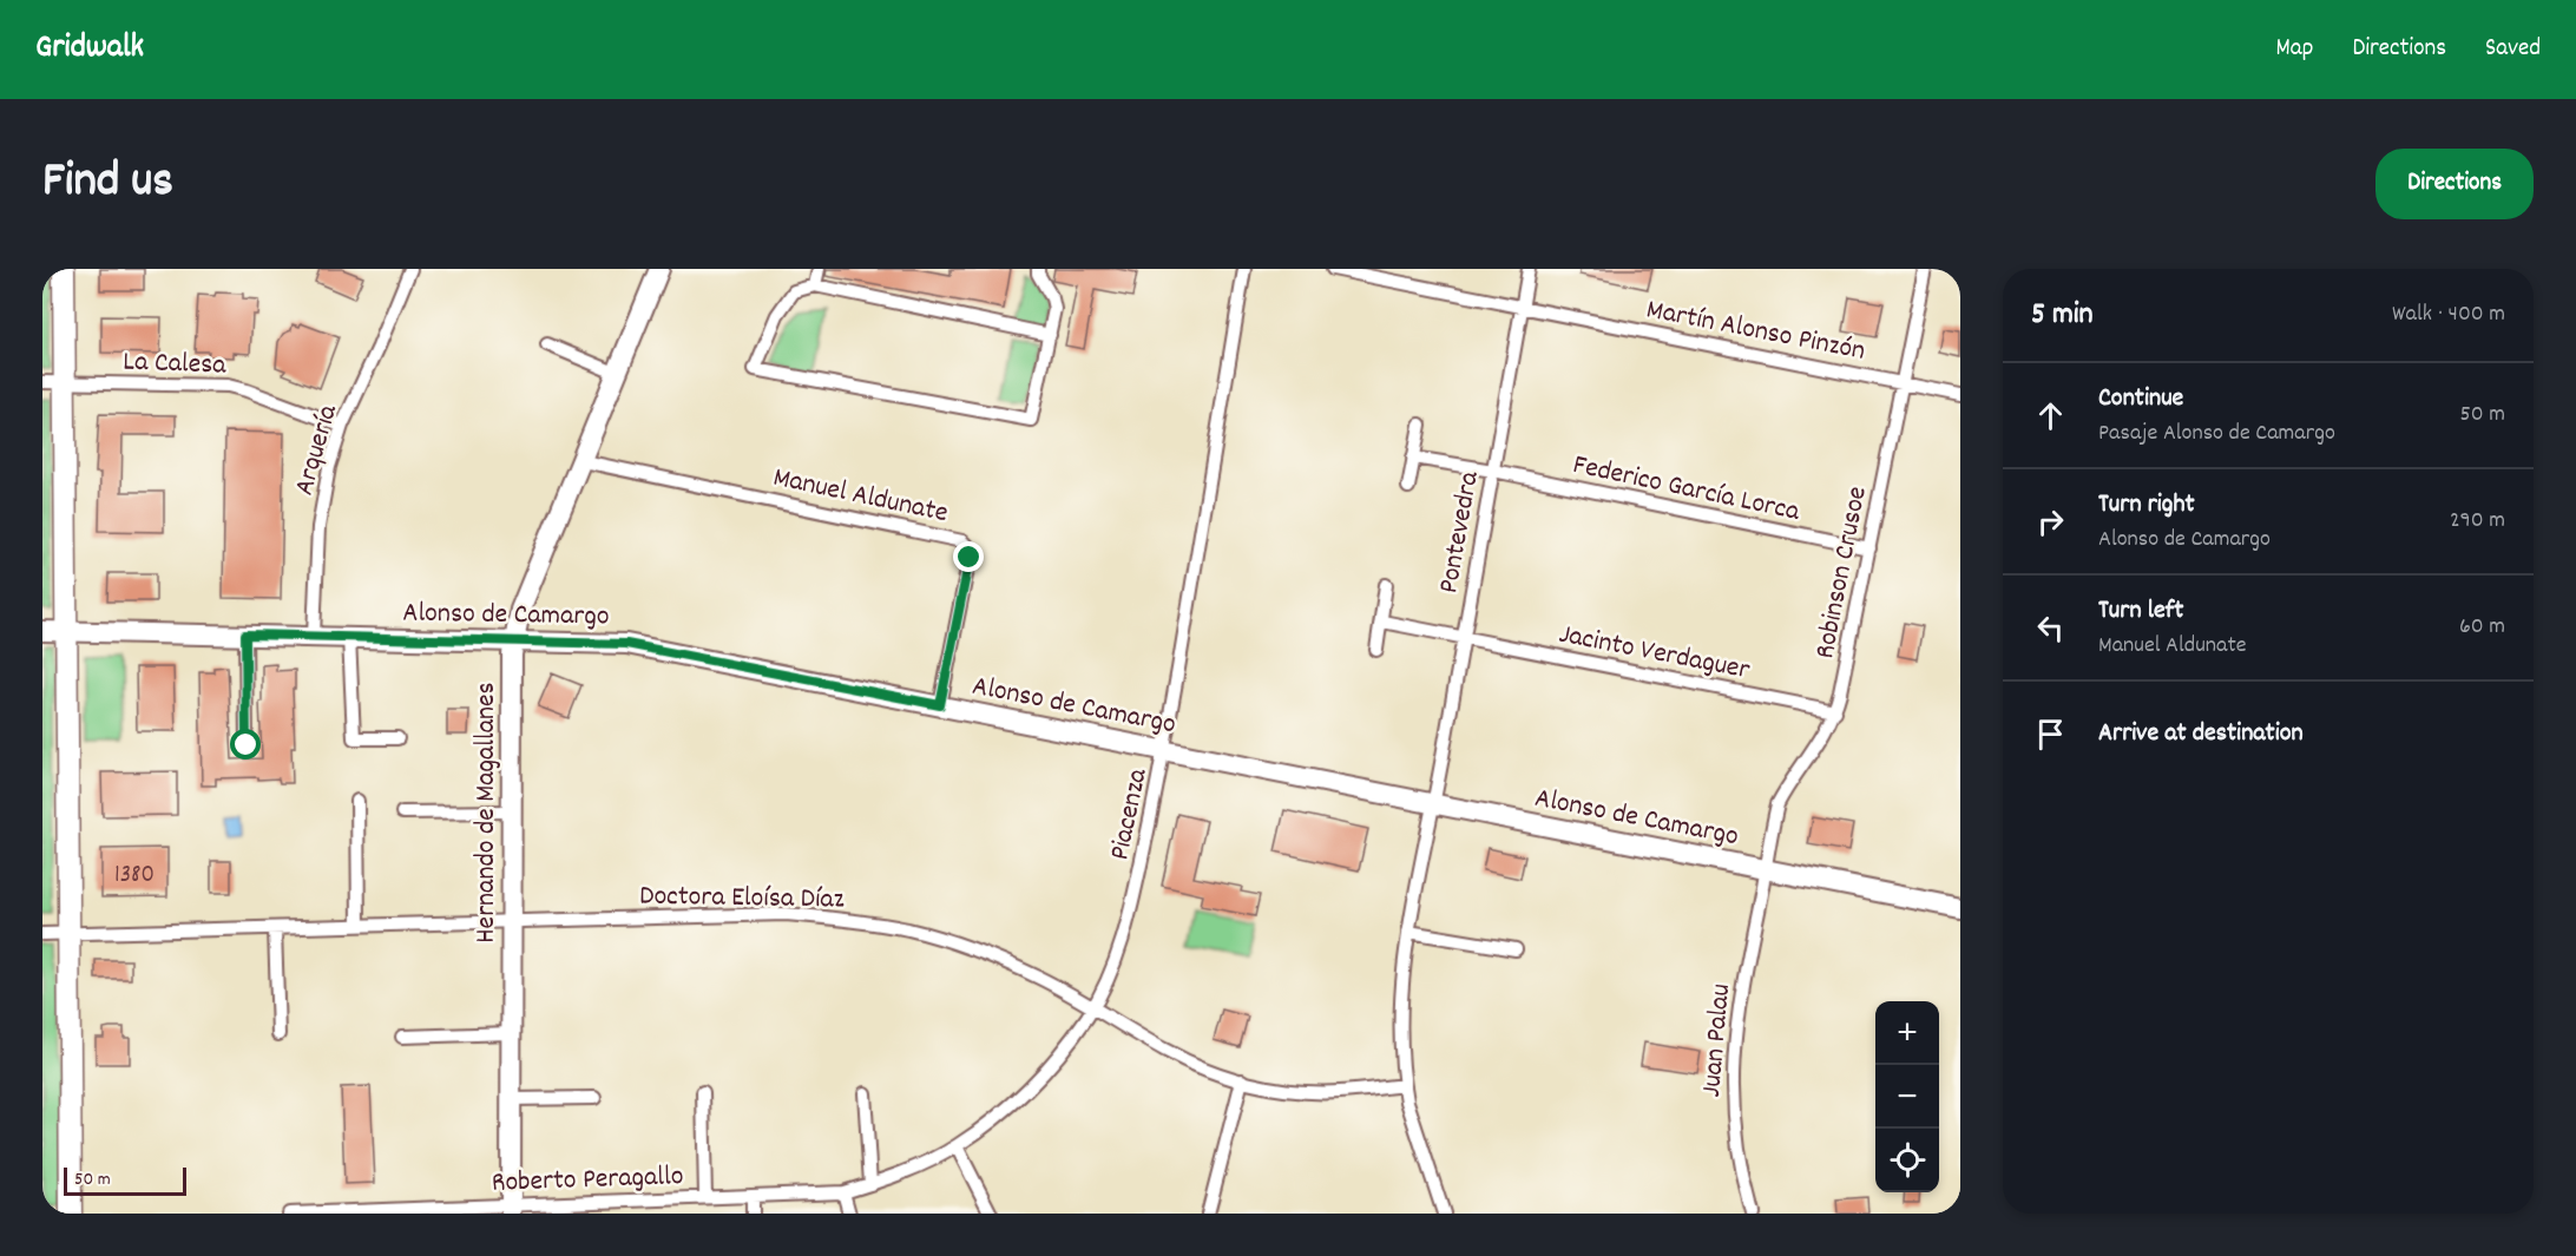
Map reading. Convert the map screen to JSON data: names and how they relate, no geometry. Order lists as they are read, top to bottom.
{
  "streets": {
    "street": [
      "Martín Alonso Pinzón",
      "La Calesa",
      "Arquería",
      "Federico García Lorca",
      "Manuel Aldunate",
      "Pontevedra",
      "Robinson Crusoe",
      "Alonso de Camargo",
      "Jacinto Verdaguer",
      "Hernando de Magallanes",
      "Piacenza",
      "Doctora Eloísa Díaz",
      "Juan Palau",
      "Roberto Peragallo"
    ]
  },
  "crossings": [
    ["Martín Alonso Pinzón", "Pontevedra"],
    ["Martín Alonso Pinzón", "Robinson Crusoe"],
    ["La Calesa", "Arquería"],
    ["Arquería", "Alonso de Camargo"],
    ["Federico García Lorca", "Pontevedra"],
    ["Federico García Lorca", "Robinson Crusoe"],
    ["Manuel Aldunate", "Alonso de Camargo"],
    ["Manuel Aldunate", "Hernando de Magallanes"],
    ["Pontevedra", "Alonso de Camargo"],
    ["Pontevedra", "Jacinto Verdaguer"],
    ["Pontevedra", "Doctora Eloísa Díaz"],
    ["Robinson Crusoe", "Alonso de Camargo"],
    ["Robinson Crusoe", "Jacinto Verdaguer"],
    ["Robinson Crusoe", "Juan Palau"],
    ["Alonso de Camargo", "Hernando de Magallanes"],
    ["Alonso de Camargo", "Piacenza"],
    ["Alonso de Camargo", "Juan Palau"],
    ["Hernando de Magallanes", "Doctora Eloísa Díaz"],
    ["Hernando de Magallanes", "Roberto Peragallo"],
    ["Piacenza", "Doctora Eloísa Díaz"],
    ["Piacenza", "Roberto Peragallo"]
  ],
  "house_numbers": ["1380"],
  "scale_bar": "50 m",
  "page": {
    "header": "Gridwalk",
    "nav": ["Map", "Directions", "Saved"],
    "title": "Find us",
    "buttons": "Directions",
    "heading": ["5 min", "Walk · 400 m"],
    "list": [
      ["Continue", "Pasaje Alonso de Camargo", "50 m"],
      ["Turn right", "Alonso de Camargo", "290 m"],
      ["Turn left", "Manuel Aldunate", "60 m"],
      "Arrive at destination"
    ],
    "map_buttons": ["+", "−"],
    "scale": "50 m"
  }
}
